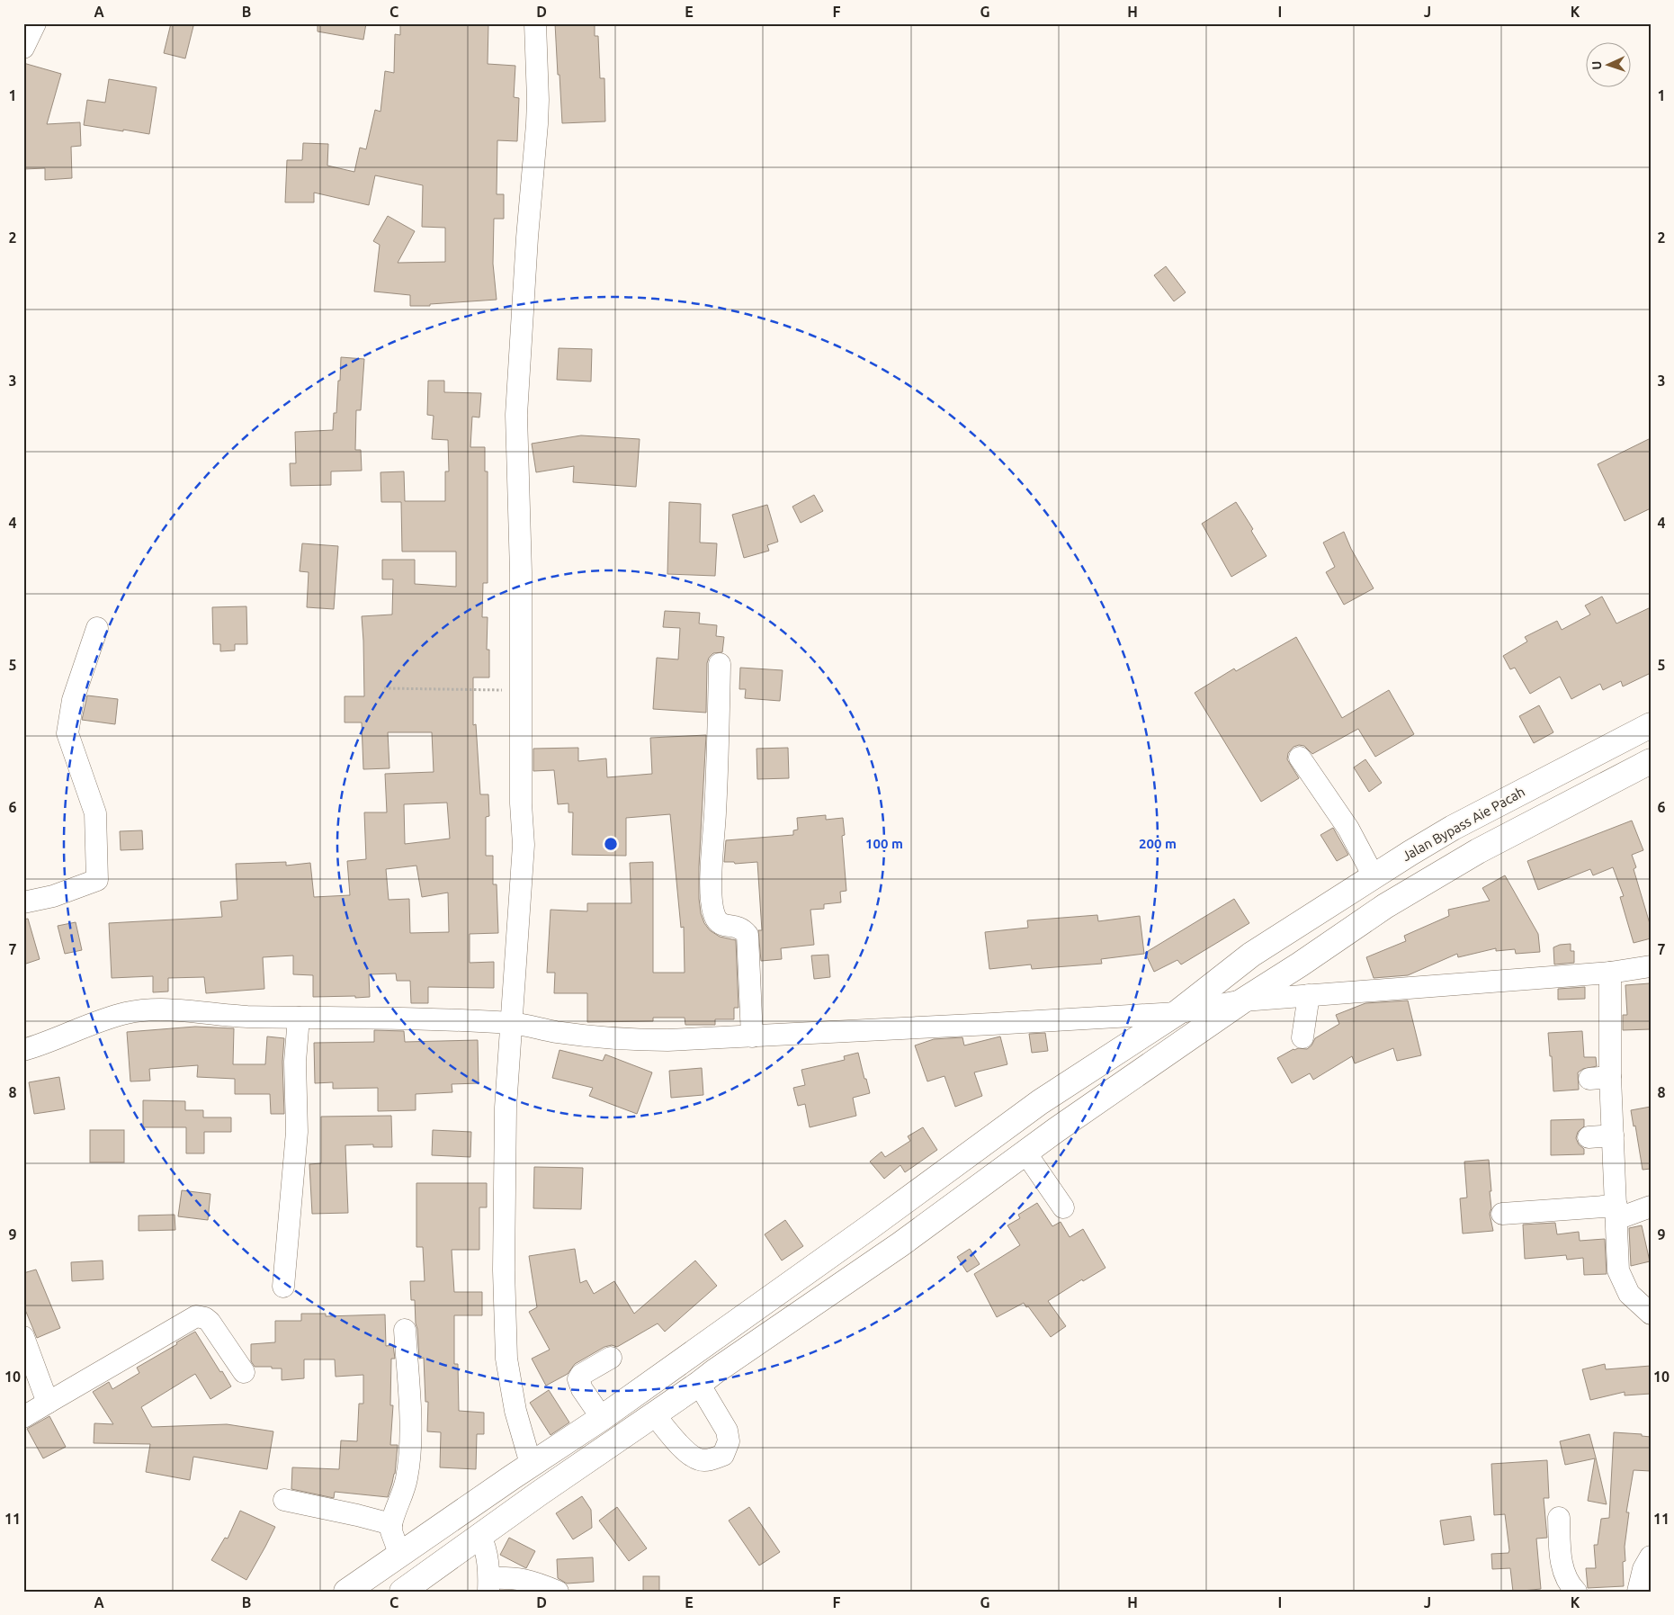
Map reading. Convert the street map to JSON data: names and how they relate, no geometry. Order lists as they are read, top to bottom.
{
  "streets": {
    "highway": ["Jalan Bypass Aie Pacah"]
  },
  "north": "left",
  "grid": {
    "columns": [
      "A",
      "B",
      "C",
      "D",
      "E",
      "F",
      "G",
      "H",
      "I",
      "J",
      "K"
    ],
    "rows": [
      "1",
      "2",
      "3",
      "4",
      "5",
      "6",
      "7",
      "8",
      "9",
      "10",
      "11"
    ]
  },
  "rings": ["100 m", "200 m"]
}
